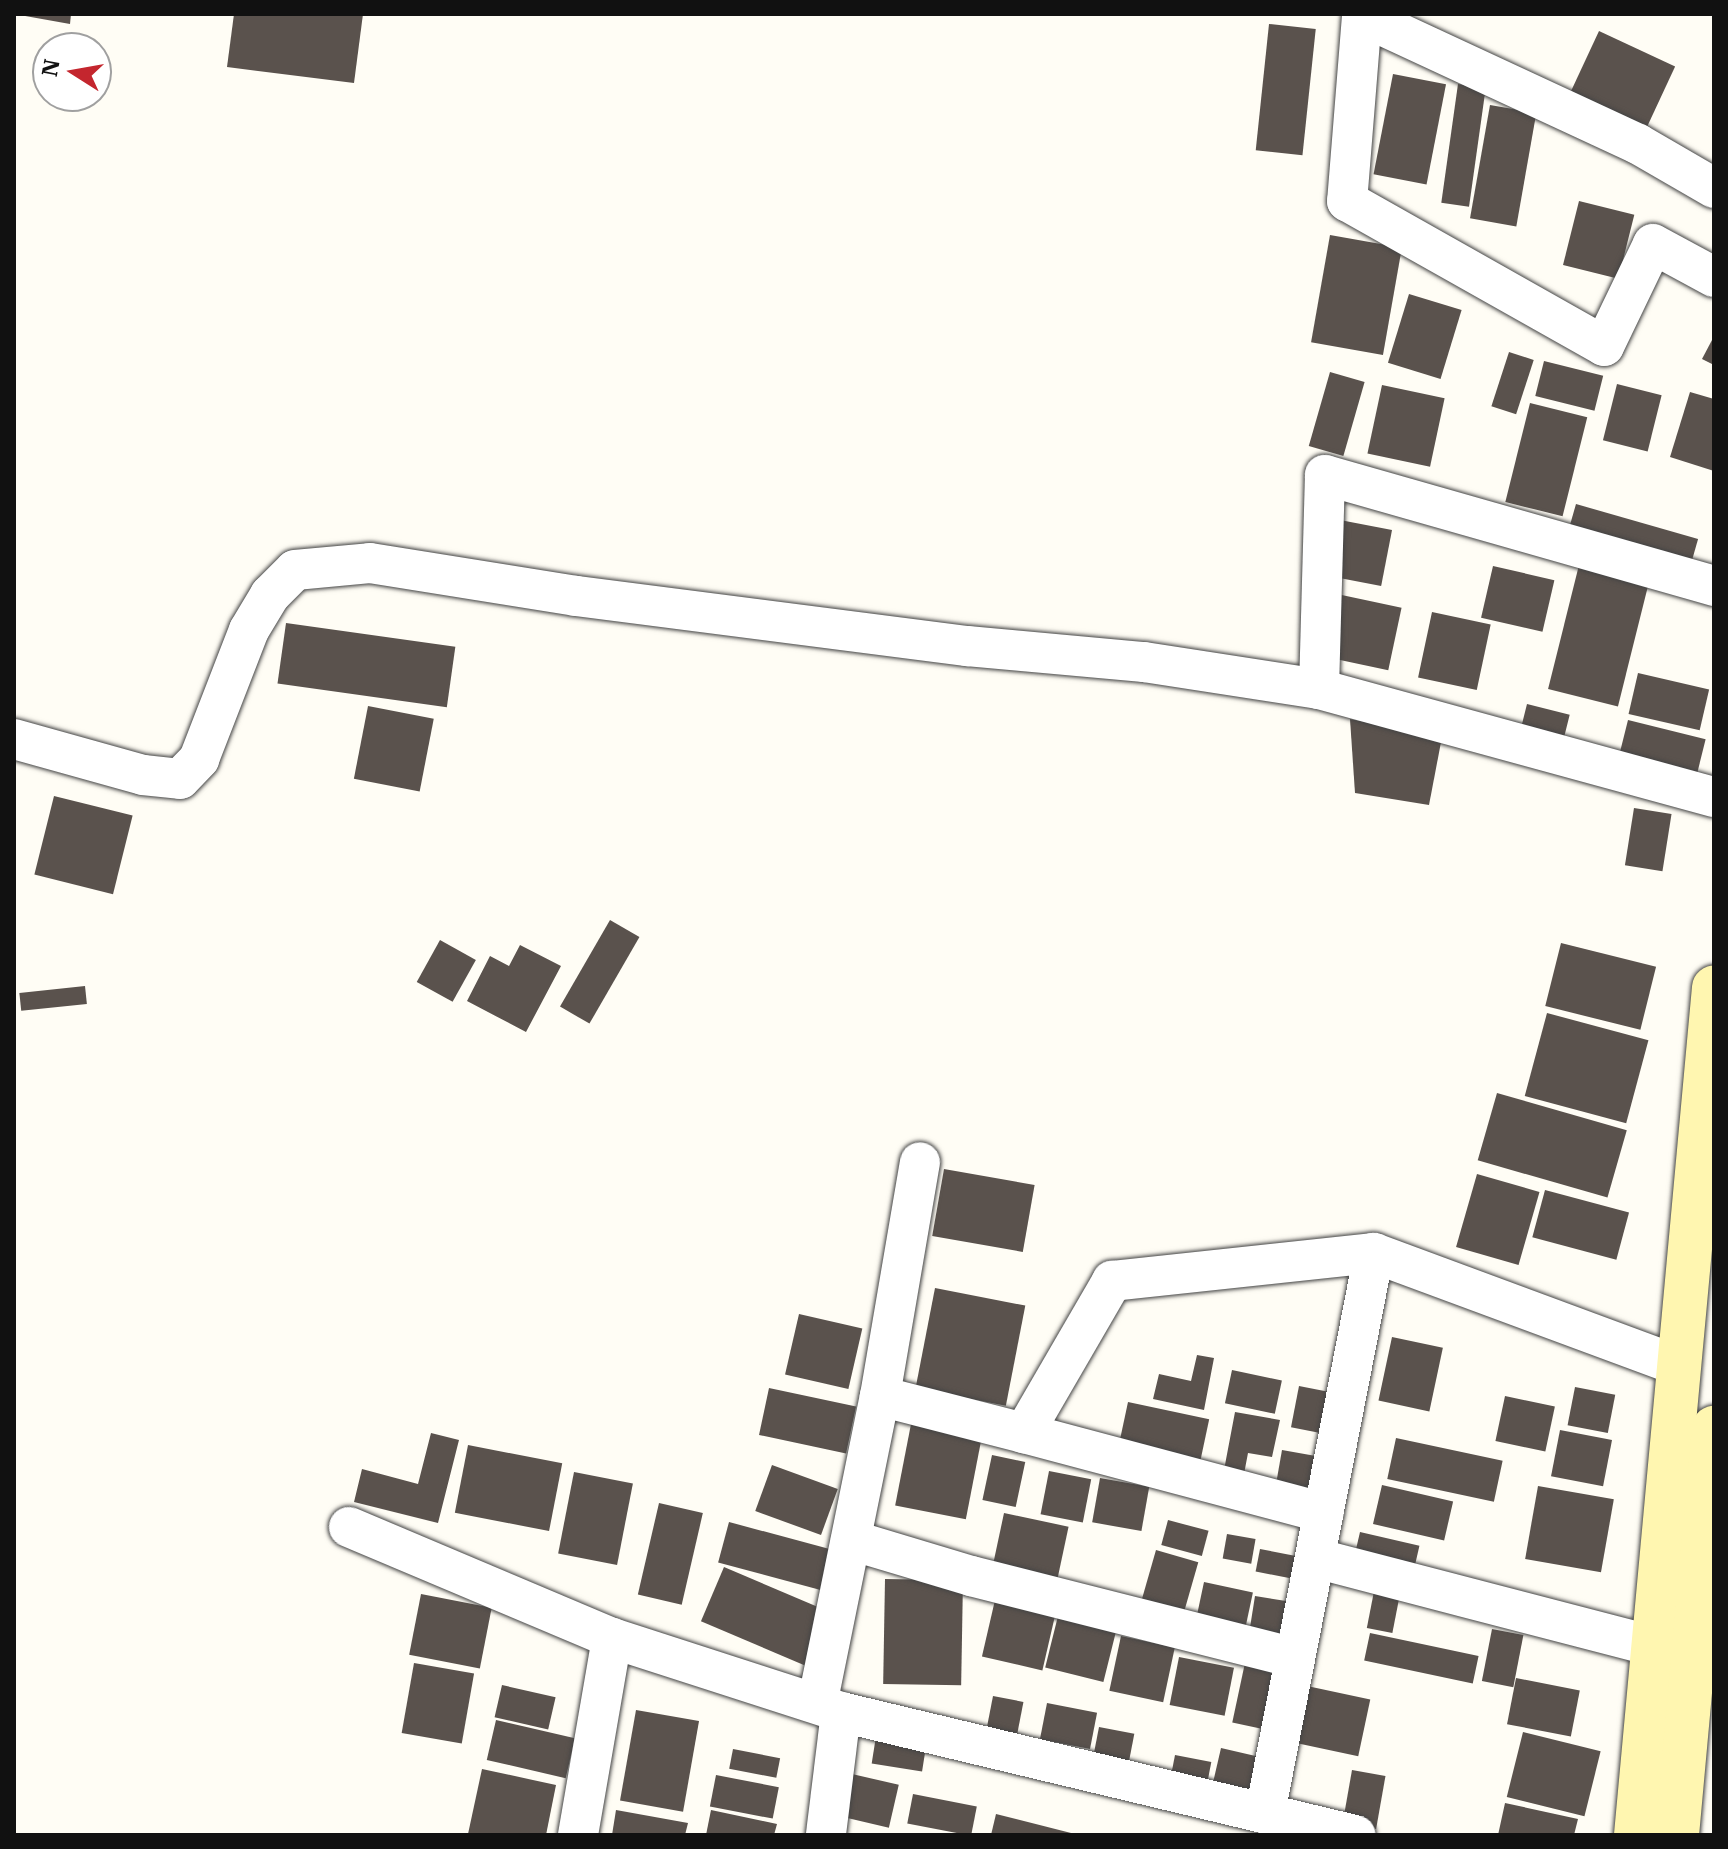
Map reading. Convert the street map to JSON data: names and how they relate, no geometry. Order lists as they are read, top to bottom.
{
  "north": "left"
}
